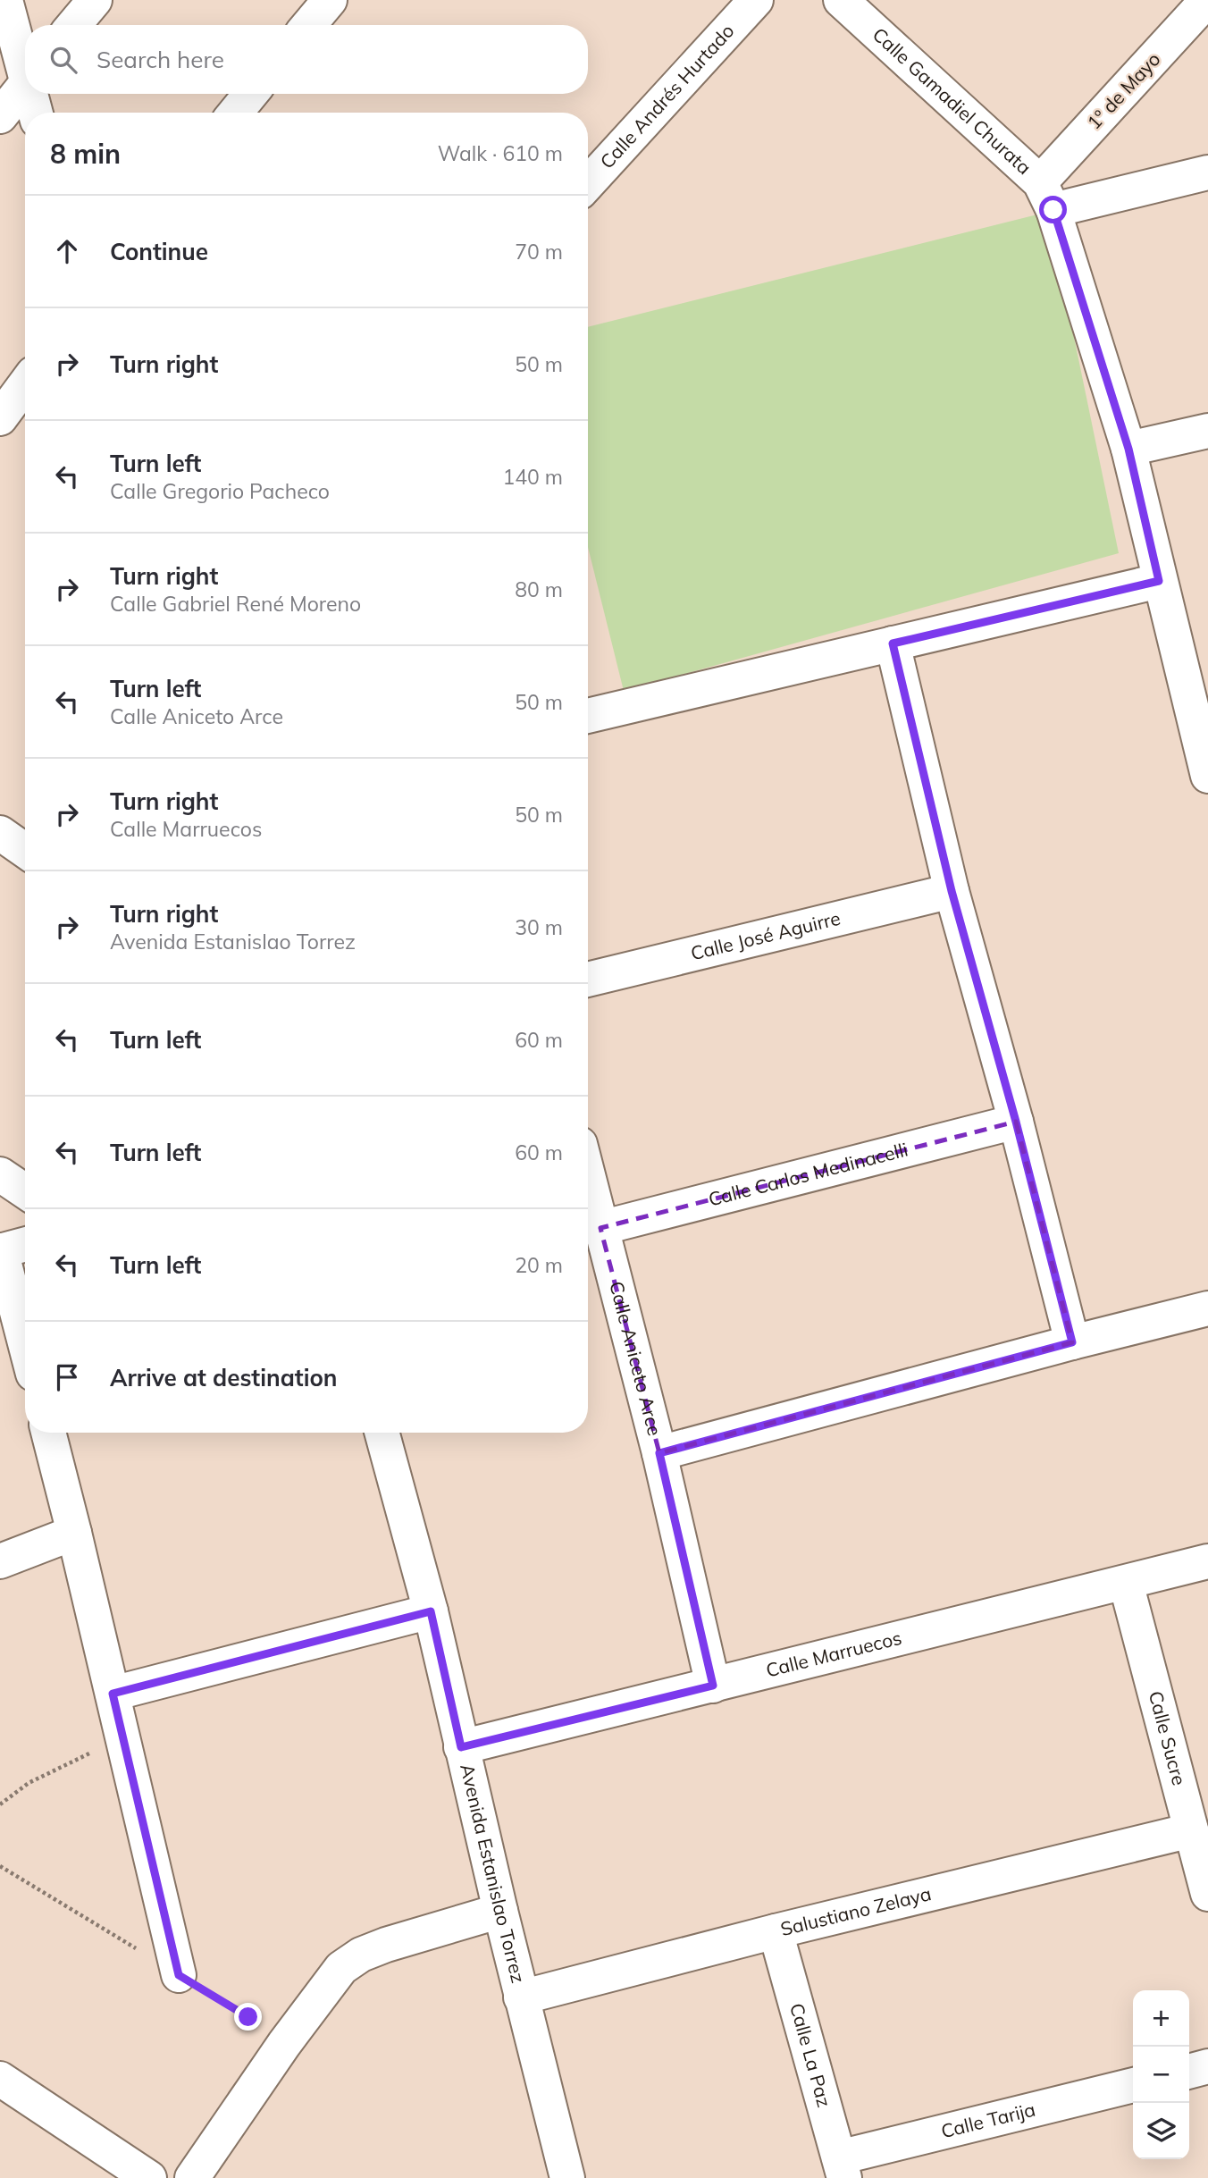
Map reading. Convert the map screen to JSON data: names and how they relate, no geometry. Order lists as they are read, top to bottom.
{
  "streets": {
    "street": [
      "1º de Mayo",
      "Calle Andrés Hurtado",
      "Calle Gamadiel Churata",
      "Calle José Aguirre",
      "Calle Carlos Medinacelli",
      "Calle Aniceto Arce",
      "Calle Marruecos",
      "Calle Sucre",
      "Avenida Estanislao Torrez",
      "Salustiano Zelaya",
      "Calle La Paz",
      "Calle Tarija"
    ]
  },
  "crossings": [
    ["1º de Mayo", "Calle Gamadiel Churata"],
    ["Calle Carlos Medinacelli", "Calle Aniceto Arce"],
    ["Calle Aniceto Arce", "Calle Marruecos"],
    ["Calle Marruecos", "Calle Sucre"],
    ["Calle Marruecos", "Avenida Estanislao Torrez"],
    ["Calle Sucre", "Salustiano Zelaya"],
    ["Avenida Estanislao Torrez", "Salustiano Zelaya"],
    ["Salustiano Zelaya", "Calle La Paz"],
    ["Calle La Paz", "Calle Tarija"]
  ],
  "page": {
    "search": "Search here",
    "heading": ["8 min", "Walk · 610 m"],
    "list": [
      ["Continue", "70 m"],
      ["Turn right", "50 m"],
      ["Turn left", "Calle Gregorio Pacheco", "140 m"],
      ["Turn right", "Calle Gabriel René Moreno", "80 m"],
      ["Turn left", "Calle Aniceto Arce", "50 m"],
      ["Turn right", "Calle Marruecos", "50 m"],
      ["Turn right", "Avenida Estanislao Torrez", "30 m"],
      ["Turn left", "60 m"],
      ["Turn left", "60 m"],
      ["Turn left", "20 m"],
      "Arrive at destination"
    ],
    "map_buttons": ["+", "−"]
  }
}
